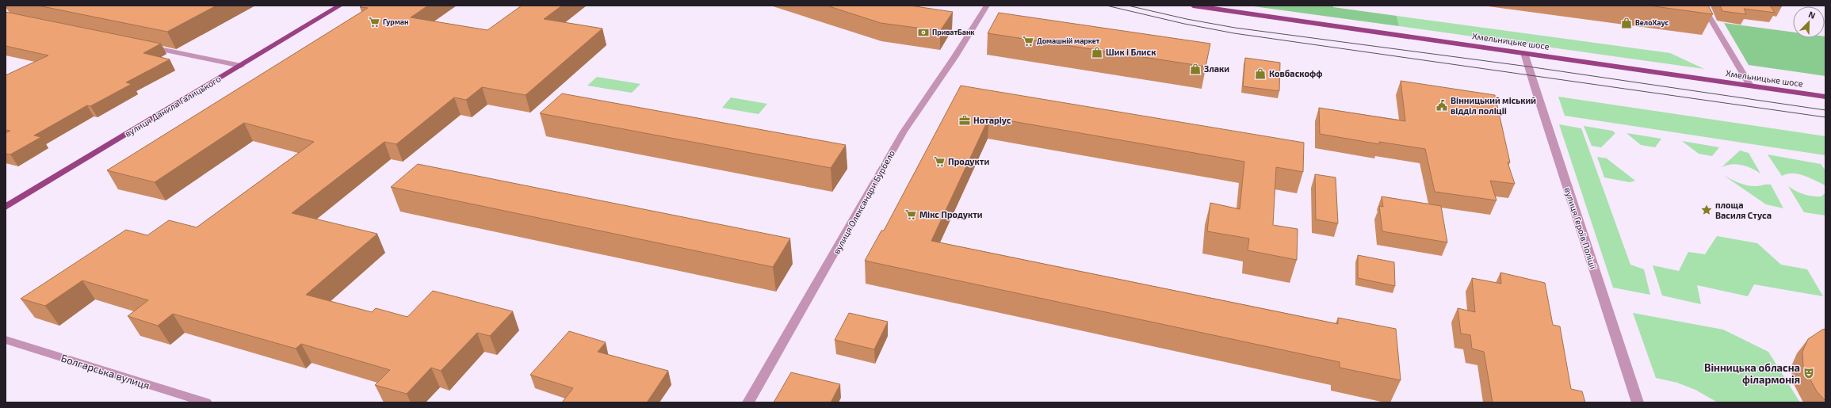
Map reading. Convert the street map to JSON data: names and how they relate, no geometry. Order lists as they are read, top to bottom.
{
  "streets": {
    "main road": ["Хмельницьке шосе", "вулиця Данила Галицького"],
    "street": ["вулиця Олександри Бурбело", "вулиця Героїв Поліції", "Болгарська вулиця"]
  },
  "crossings": [
    ["Хмельницьке шосе", "вулиця Героїв Поліції"]
  ],
  "places": {
    "supermarket": [
      "Гурман",
      "Домашній маркет",
      "Продукти",
      "Мікс Продукти"
    ],
    "shop": [
      "ВелоХаус",
      "Шик і Блиск",
      "Злаки",
      "Ковбаскофф"
    ],
    "bank": ["ПриватБанк"],
    "public building": ["Вінницький міський відділ поліціі"],
    "office": ["Нотаріус"],
    "place": ["площа Василя Стуса"],
    "theatre": ["Вінницька обласна філармонія"]
  },
  "north": "top right"
}
